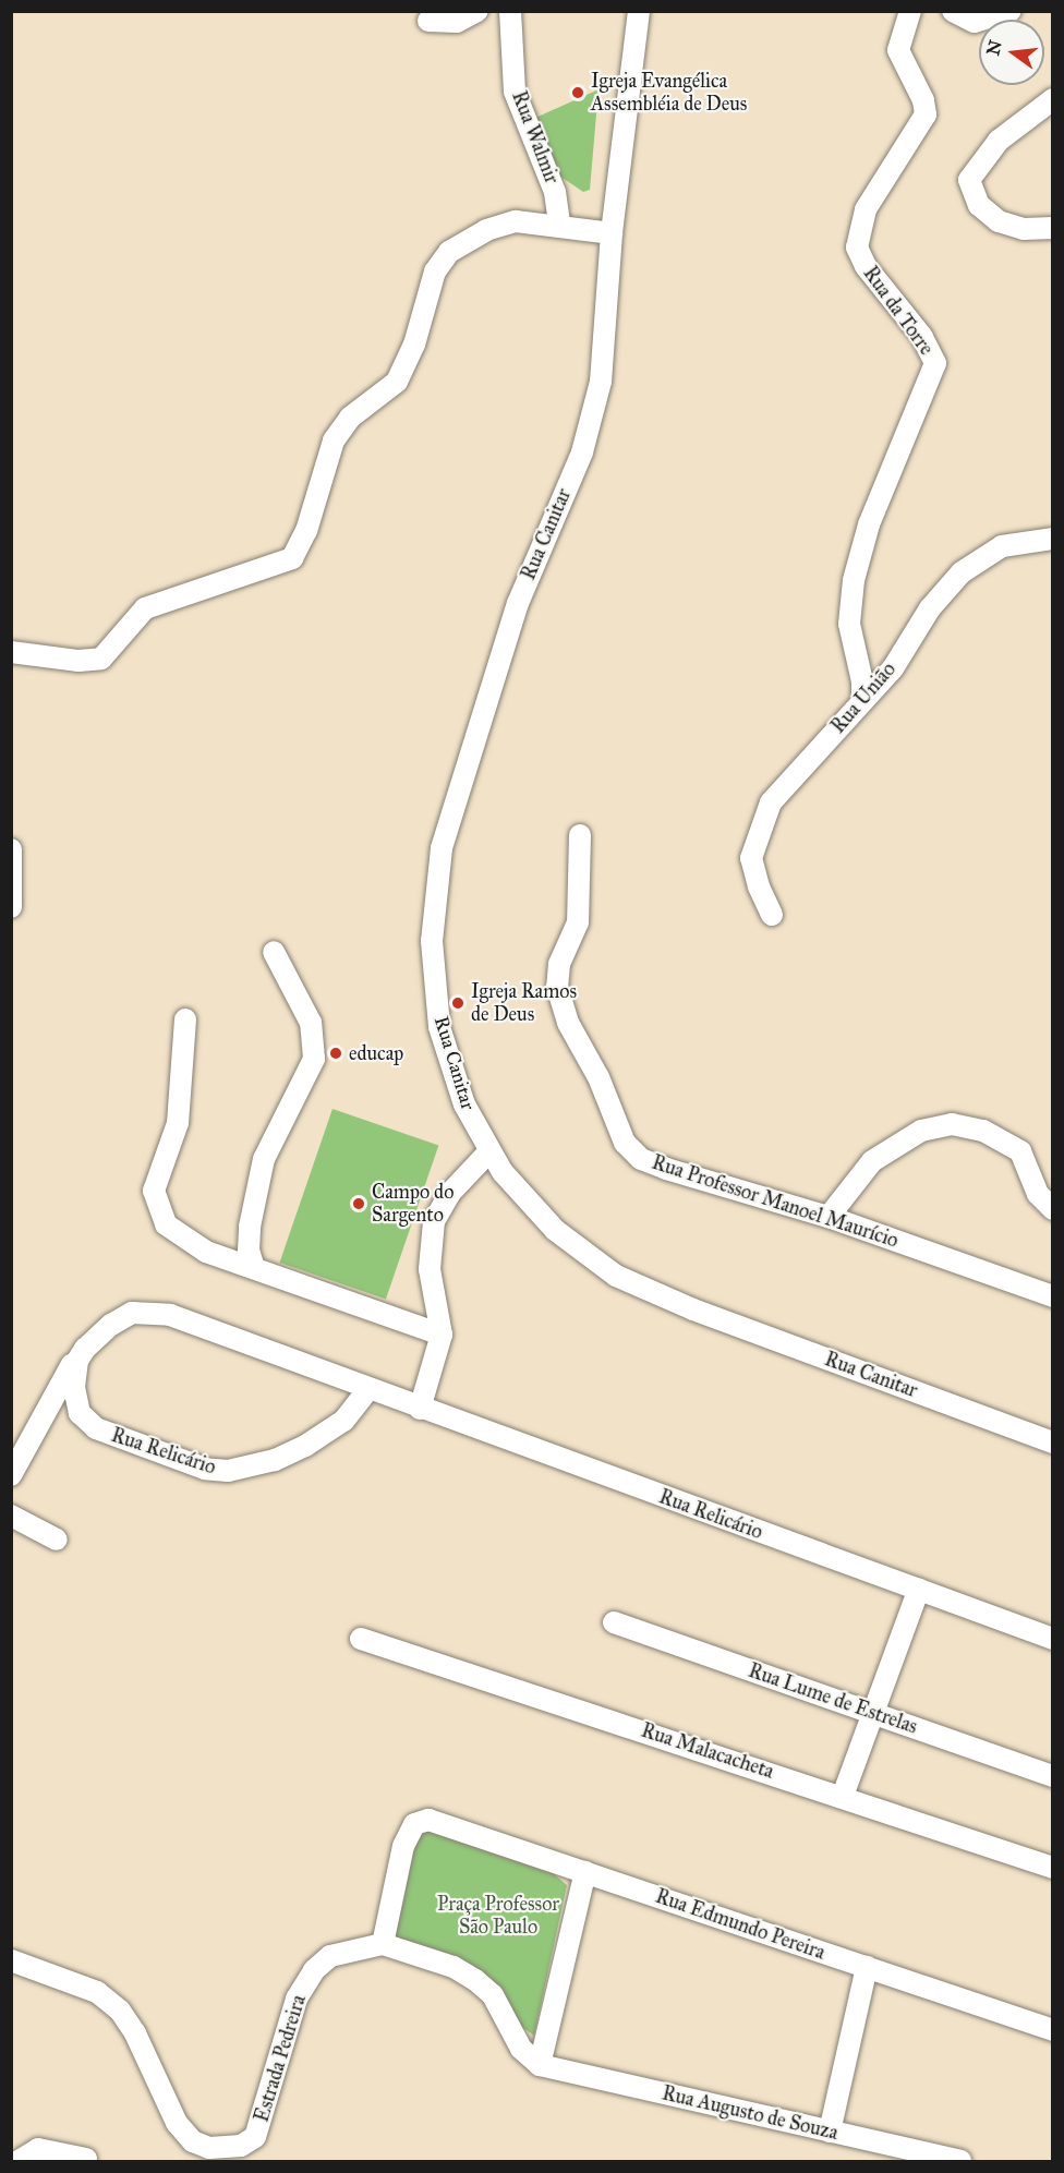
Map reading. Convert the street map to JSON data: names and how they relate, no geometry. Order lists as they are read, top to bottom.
{
  "streets": {
    "street": [
      "Rua Walmir",
      "Rua da Torre",
      "Rua Canitar",
      "Rua União",
      "Rua Professor Manoel Maurício",
      "Rua Relicário",
      "Rua Lume de Estrelas",
      "Rua Malacacheta",
      "Rua Edmundo Pereira",
      "Estrada Pedreira",
      "Rua Augusto de Souza"
    ]
  },
  "crossings": [
    ["Rua da Torre", "Rua União"],
    ["Rua Edmundo Pereira", "Estrada Pedreira"]
  ],
  "parks": ["Praça Professor São Paulo"],
  "places": [
    "Igreja Evangélica Assembléia de Deus",
    "Igreja Ramos de Deus",
    "educap",
    "Campo do Sargento"
  ],
  "north": "left"
}
